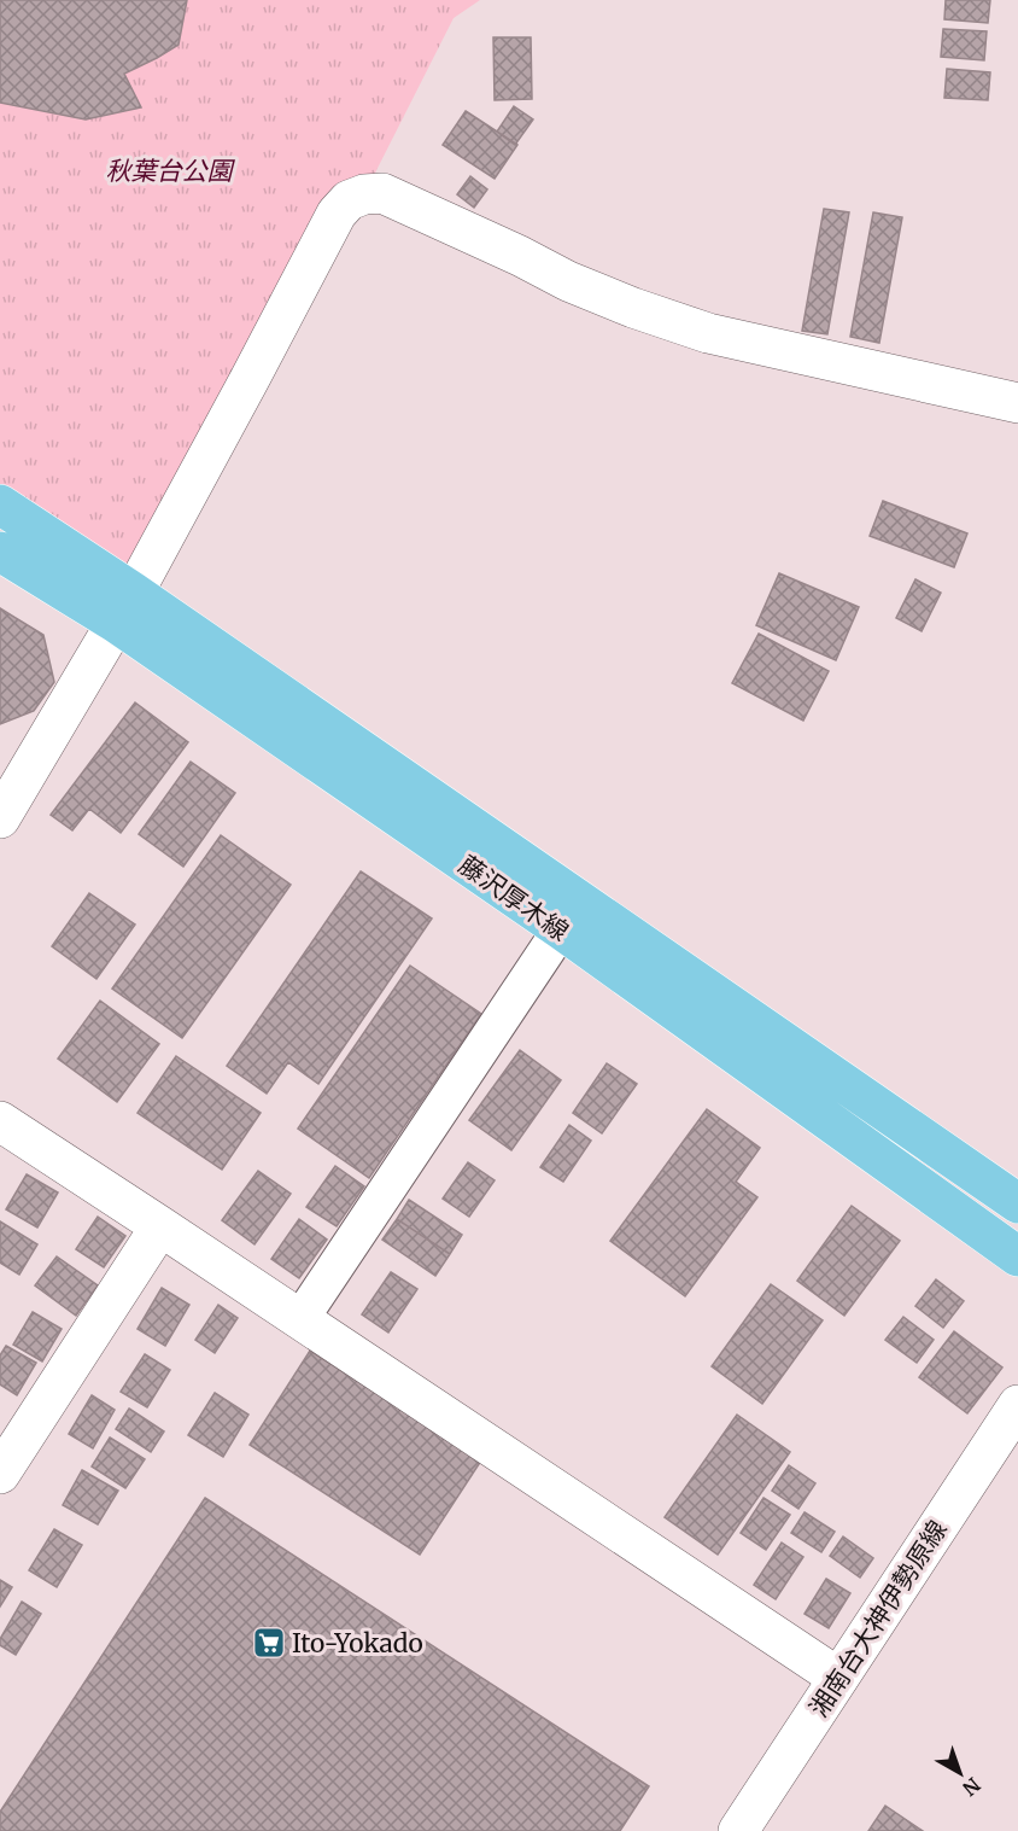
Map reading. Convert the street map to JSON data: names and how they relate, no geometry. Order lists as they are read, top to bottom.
{
  "streets": {
    "main road": ["藤沢厚木線"],
    "street": ["湘南台大神伊勢原線"]
  },
  "parks": ["秋葉台公園"],
  "places": {
    "supermarket": ["Ito-Yokado"]
  },
  "north": "bottom right"
}
